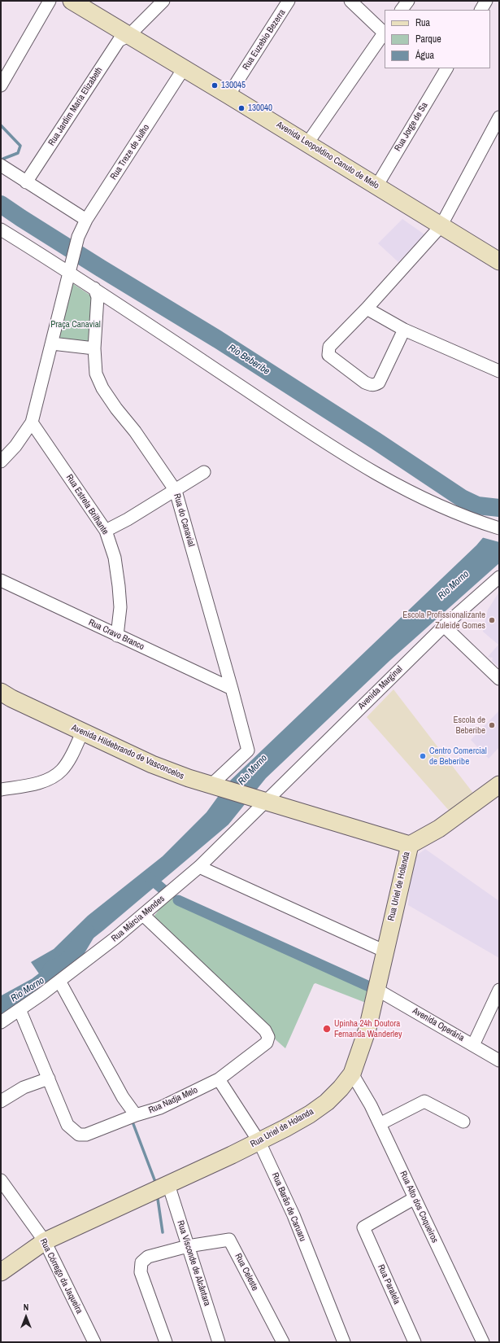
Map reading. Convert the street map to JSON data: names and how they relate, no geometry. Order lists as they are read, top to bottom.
{
  "streets": {
    "street": [
      "Rua Euzebio Bezerra",
      "Rua Jardim Maria Elizabeth",
      "Rua Jorge de Sa",
      "Rua Treze de Julho",
      "Avenida Leopoldino Canuto de Melo",
      "Rua Estrela Brilhante",
      "Rua do Canavial",
      "Rua Cravo Branco",
      "Avenida Marginal",
      "Avenida Hildebrando de Vasconcelos",
      "Rua Uriel de Holanda",
      "Rua Márcia Mendes",
      "Avenida Operária",
      "Rua Nadja Melo",
      "Rua Barão de Caruaru",
      "Rua Alto dos Coqueiros",
      "Rua Visconde de Alcântara",
      "Rua Celeste",
      "Rua Córrego da Jaqueira",
      "Rua Paralela"
    ]
  },
  "crossings": [
    ["Rua Euzebio Bezerra", "Avenida Leopoldino Canuto de Melo"],
    ["Rua Jardim Maria Elizabeth", "Avenida Leopoldino Canuto de Melo"],
    ["Rua Jorge de Sa", "Avenida Leopoldino Canuto de Melo"],
    ["Rua Treze de Julho", "Avenida Leopoldino Canuto de Melo"],
    ["Rua Treze de Julho", "Rua Estrela Brilhante"],
    ["Rua Estrela Brilhante", "Rua Cravo Branco"],
    ["Rua do Canavial", "Rua Cravo Branco"],
    ["Rua do Canavial", "Avenida Hildebrando de Vasconcelos"],
    ["Avenida Marginal", "Avenida Hildebrando de Vasconcelos"],
    ["Avenida Marginal", "Rua Márcia Mendes"],
    ["Avenida Hildebrando de Vasconcelos", "Rua Uriel de Holanda"],
    ["Avenida Hildebrando de Vasconcelos", "Rua Márcia Mendes"],
    ["Rua Uriel de Holanda", "Avenida Operária"],
    ["Rua Uriel de Holanda", "Rua Barão de Caruaru"],
    ["Rua Uriel de Holanda", "Rua Alto dos Coqueiros"],
    ["Rua Uriel de Holanda", "Rua Visconde de Alcântara"],
    ["Rua Uriel de Holanda", "Rua Córrego da Jaqueira"],
    ["Rua Márcia Mendes", "Rua Nadja Melo"],
    ["Rua Nadja Melo", "Rua Barão de Caruaru"],
    ["Rua Alto dos Coqueiros", "Rua Paralela"],
    ["Rua Visconde de Alcântara", "Rua Celeste"]
  ],
  "water": ["Rio Beberibe", "Rio Morno"],
  "parks": ["Praça Canavial"],
  "places": [
    "130045",
    "130040",
    "Escola Profissionalizante Zuleide Gomes",
    "Escola de Beberibe",
    "Centro Comercial de Beberibe",
    "Upinha 24h Doutora Fernanda Wanderley"
  ],
  "legend": ["Rua", "Parque", "Água"],
  "north": "top"
}
